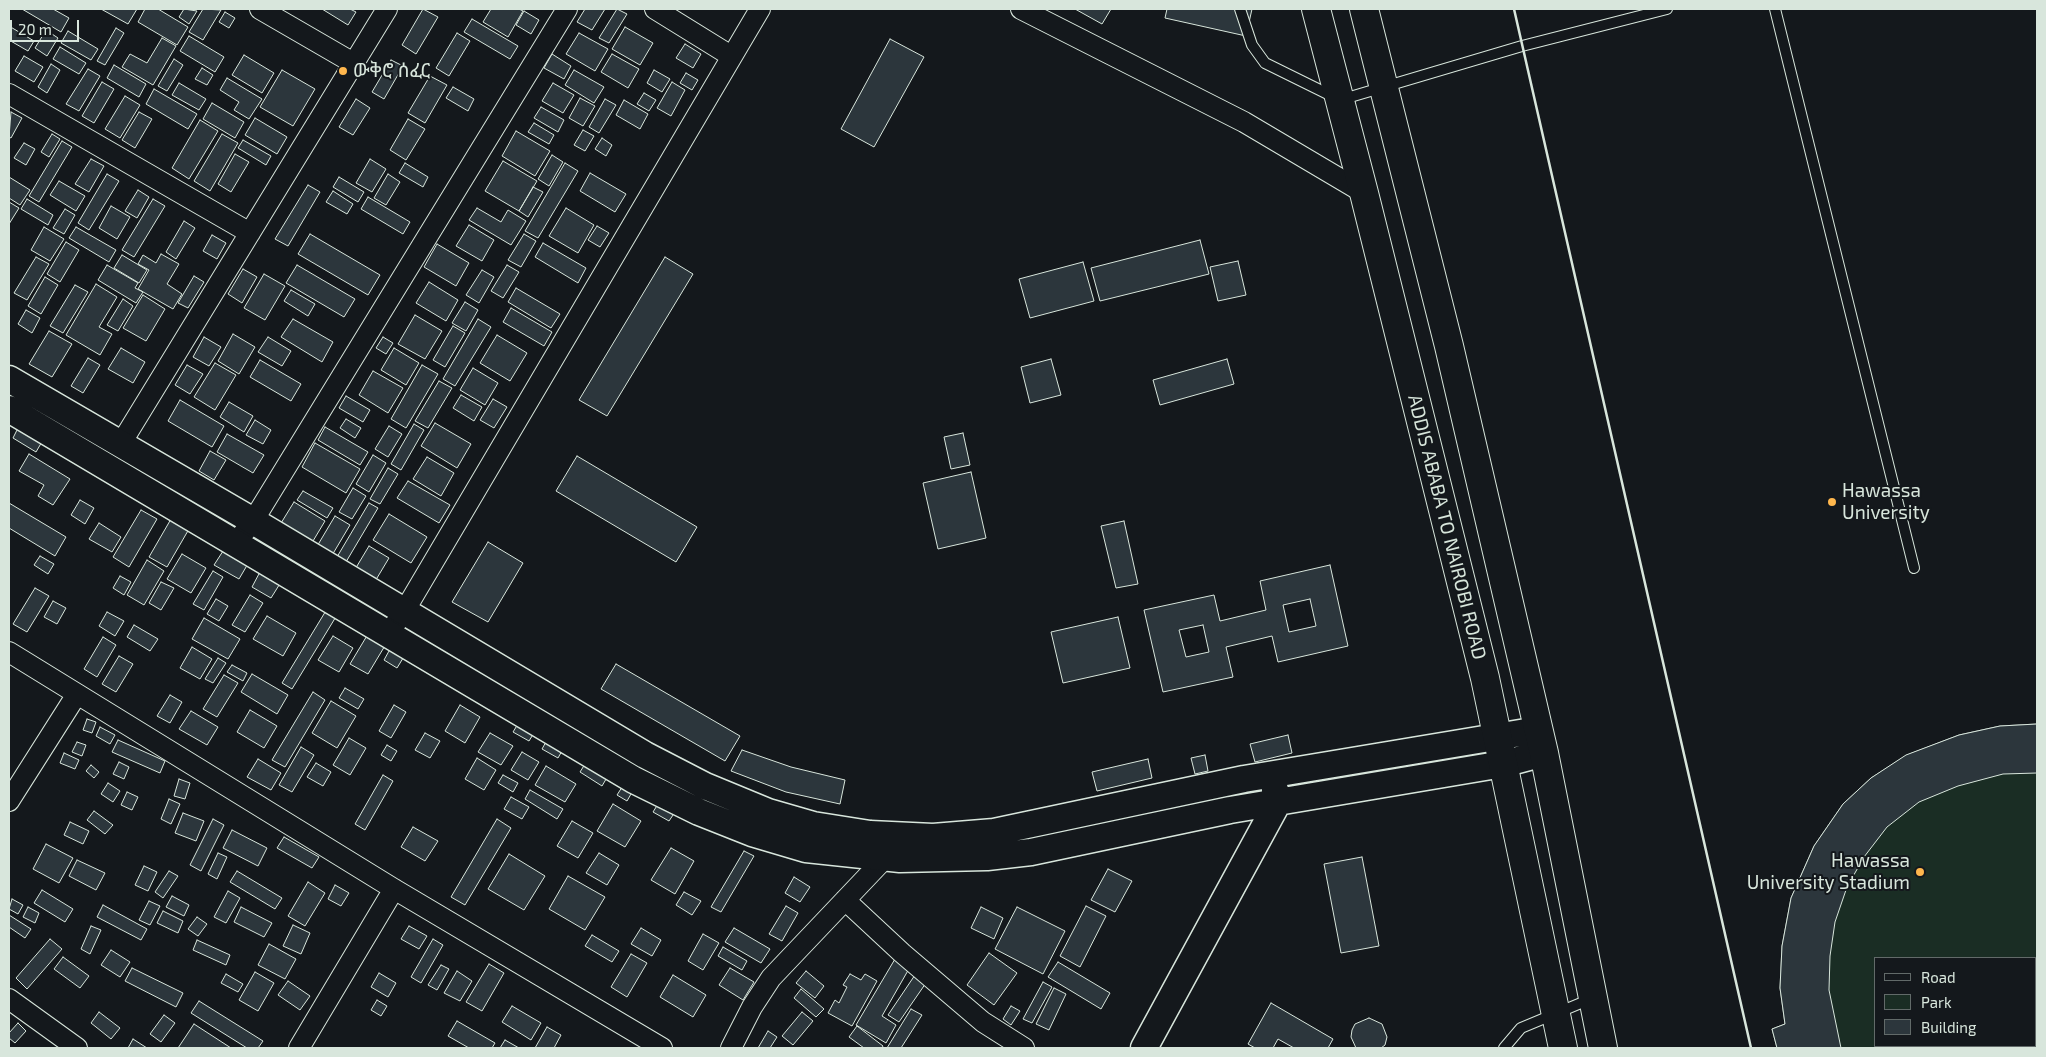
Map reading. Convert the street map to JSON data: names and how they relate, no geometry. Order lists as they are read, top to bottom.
{
  "streets": {
    "highway": ["ADDIS ABABA TO NAIROBI ROAD"]
  },
  "places": ["ውቅሮ ሰፈር", "Hawassa University", "Hawassa University Stadium"],
  "legend": ["Road", "Park", "Building"],
  "scale_bar": "20 m"
}
